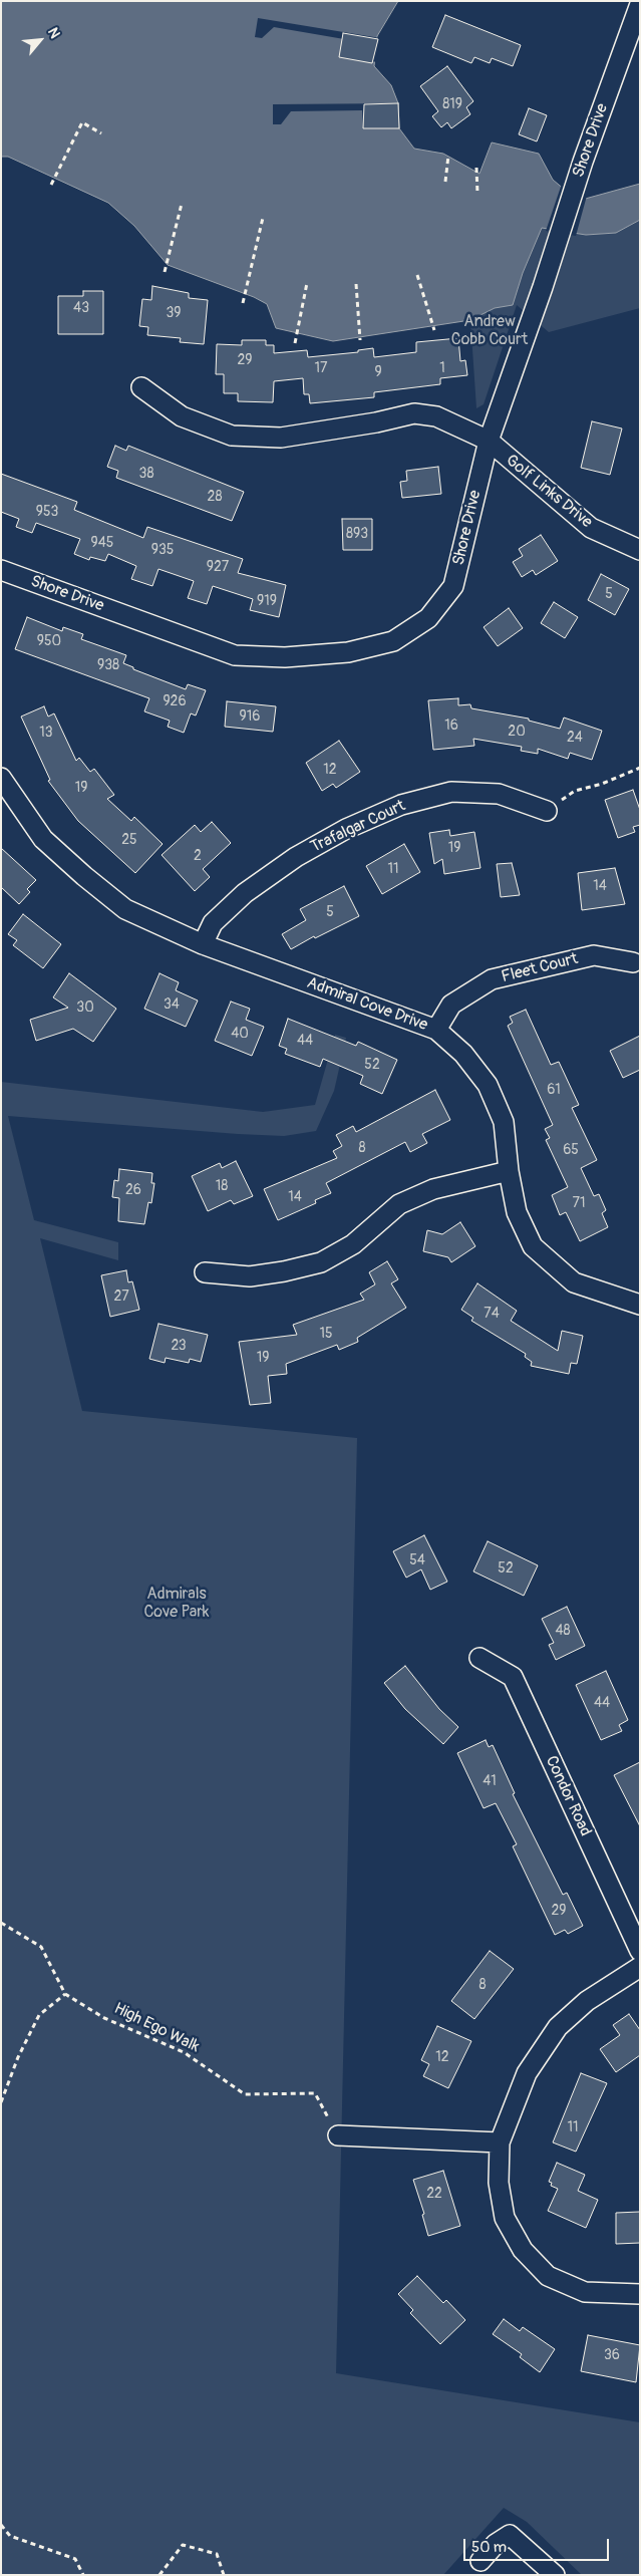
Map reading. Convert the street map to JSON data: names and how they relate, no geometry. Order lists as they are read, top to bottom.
{
  "streets": {
    "street": [
      "Shore Drive",
      "Golf Links Drive",
      "Trafalgar Court",
      "Fleet Court",
      "Admiral Cove Drive",
      "Condor Road"
    ],
    "path": ["High Ego Walk"]
  },
  "crossings": [
    ["Shore Drive", "Golf Links Drive"],
    ["Trafalgar Court", "Admiral Cove Drive"],
    ["Fleet Court", "Admiral Cove Drive"]
  ],
  "parks": ["Andrew Cobb Court", "Admirals Cove Park"],
  "house_numbers": [
    "819",
    "43",
    "39",
    "29",
    "17",
    "1",
    "9",
    "38",
    "28",
    "953",
    "893",
    "945",
    "935",
    "927",
    "5",
    "919",
    "950",
    "938",
    "926",
    "916",
    "16",
    "20",
    "13",
    "24",
    "12",
    "19",
    "25",
    "19",
    "2",
    "11",
    "14",
    "5",
    "34",
    "30",
    "40",
    "44",
    "52",
    "61",
    "8",
    "65",
    "18",
    "26",
    "14",
    "71",
    "27",
    "74",
    "15",
    "23",
    "19",
    "54",
    "52",
    "48",
    "44",
    "41",
    "29",
    "8",
    "12",
    "11",
    "22",
    "36"
  ],
  "scale_bar": "50 m",
  "north": "top right"
}
